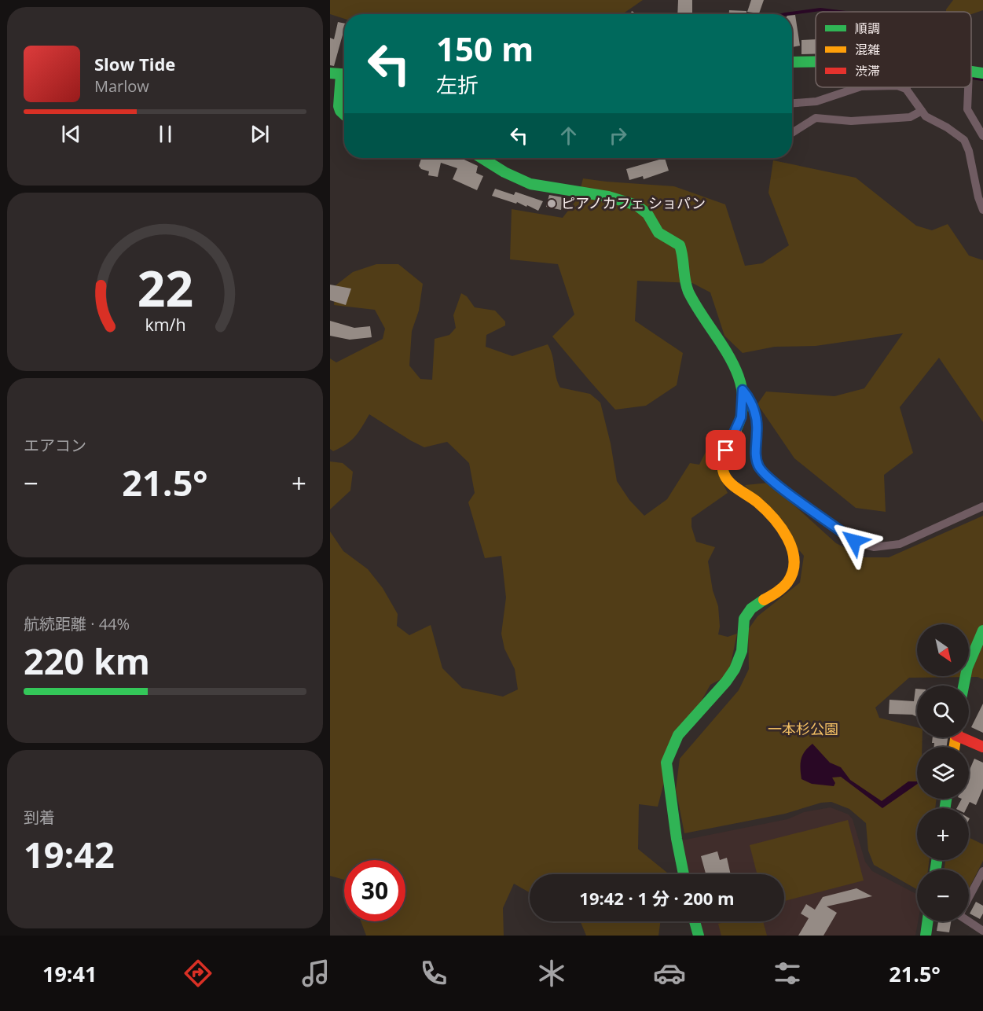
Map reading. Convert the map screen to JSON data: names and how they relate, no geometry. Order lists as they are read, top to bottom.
{
  "parks": ["一本杉公園"],
  "places": ["ピアノカフェ ショパン"],
  "legend": ["順調", "混雑", "渋滞"],
  "north": "bottom right",
  "page": {
    "turn": ["150 m", "左折"],
    "song": ["Slow Tide", "Marlow"],
    "tile": [
      "エアコン",
      ["航続距離 · 44%", "220 km"],
      ["到着", "19:42"]
    ],
    "heat": ["−", "21.5°", "+"],
    "map_buttons": ["+", "−"],
    "limit": "30",
    "trip": "19:42 · 1 分 · 200 m",
    "tabs": ["19:41", "21.5°"],
    "gauge": ["22", "km/h"]
  }
}
